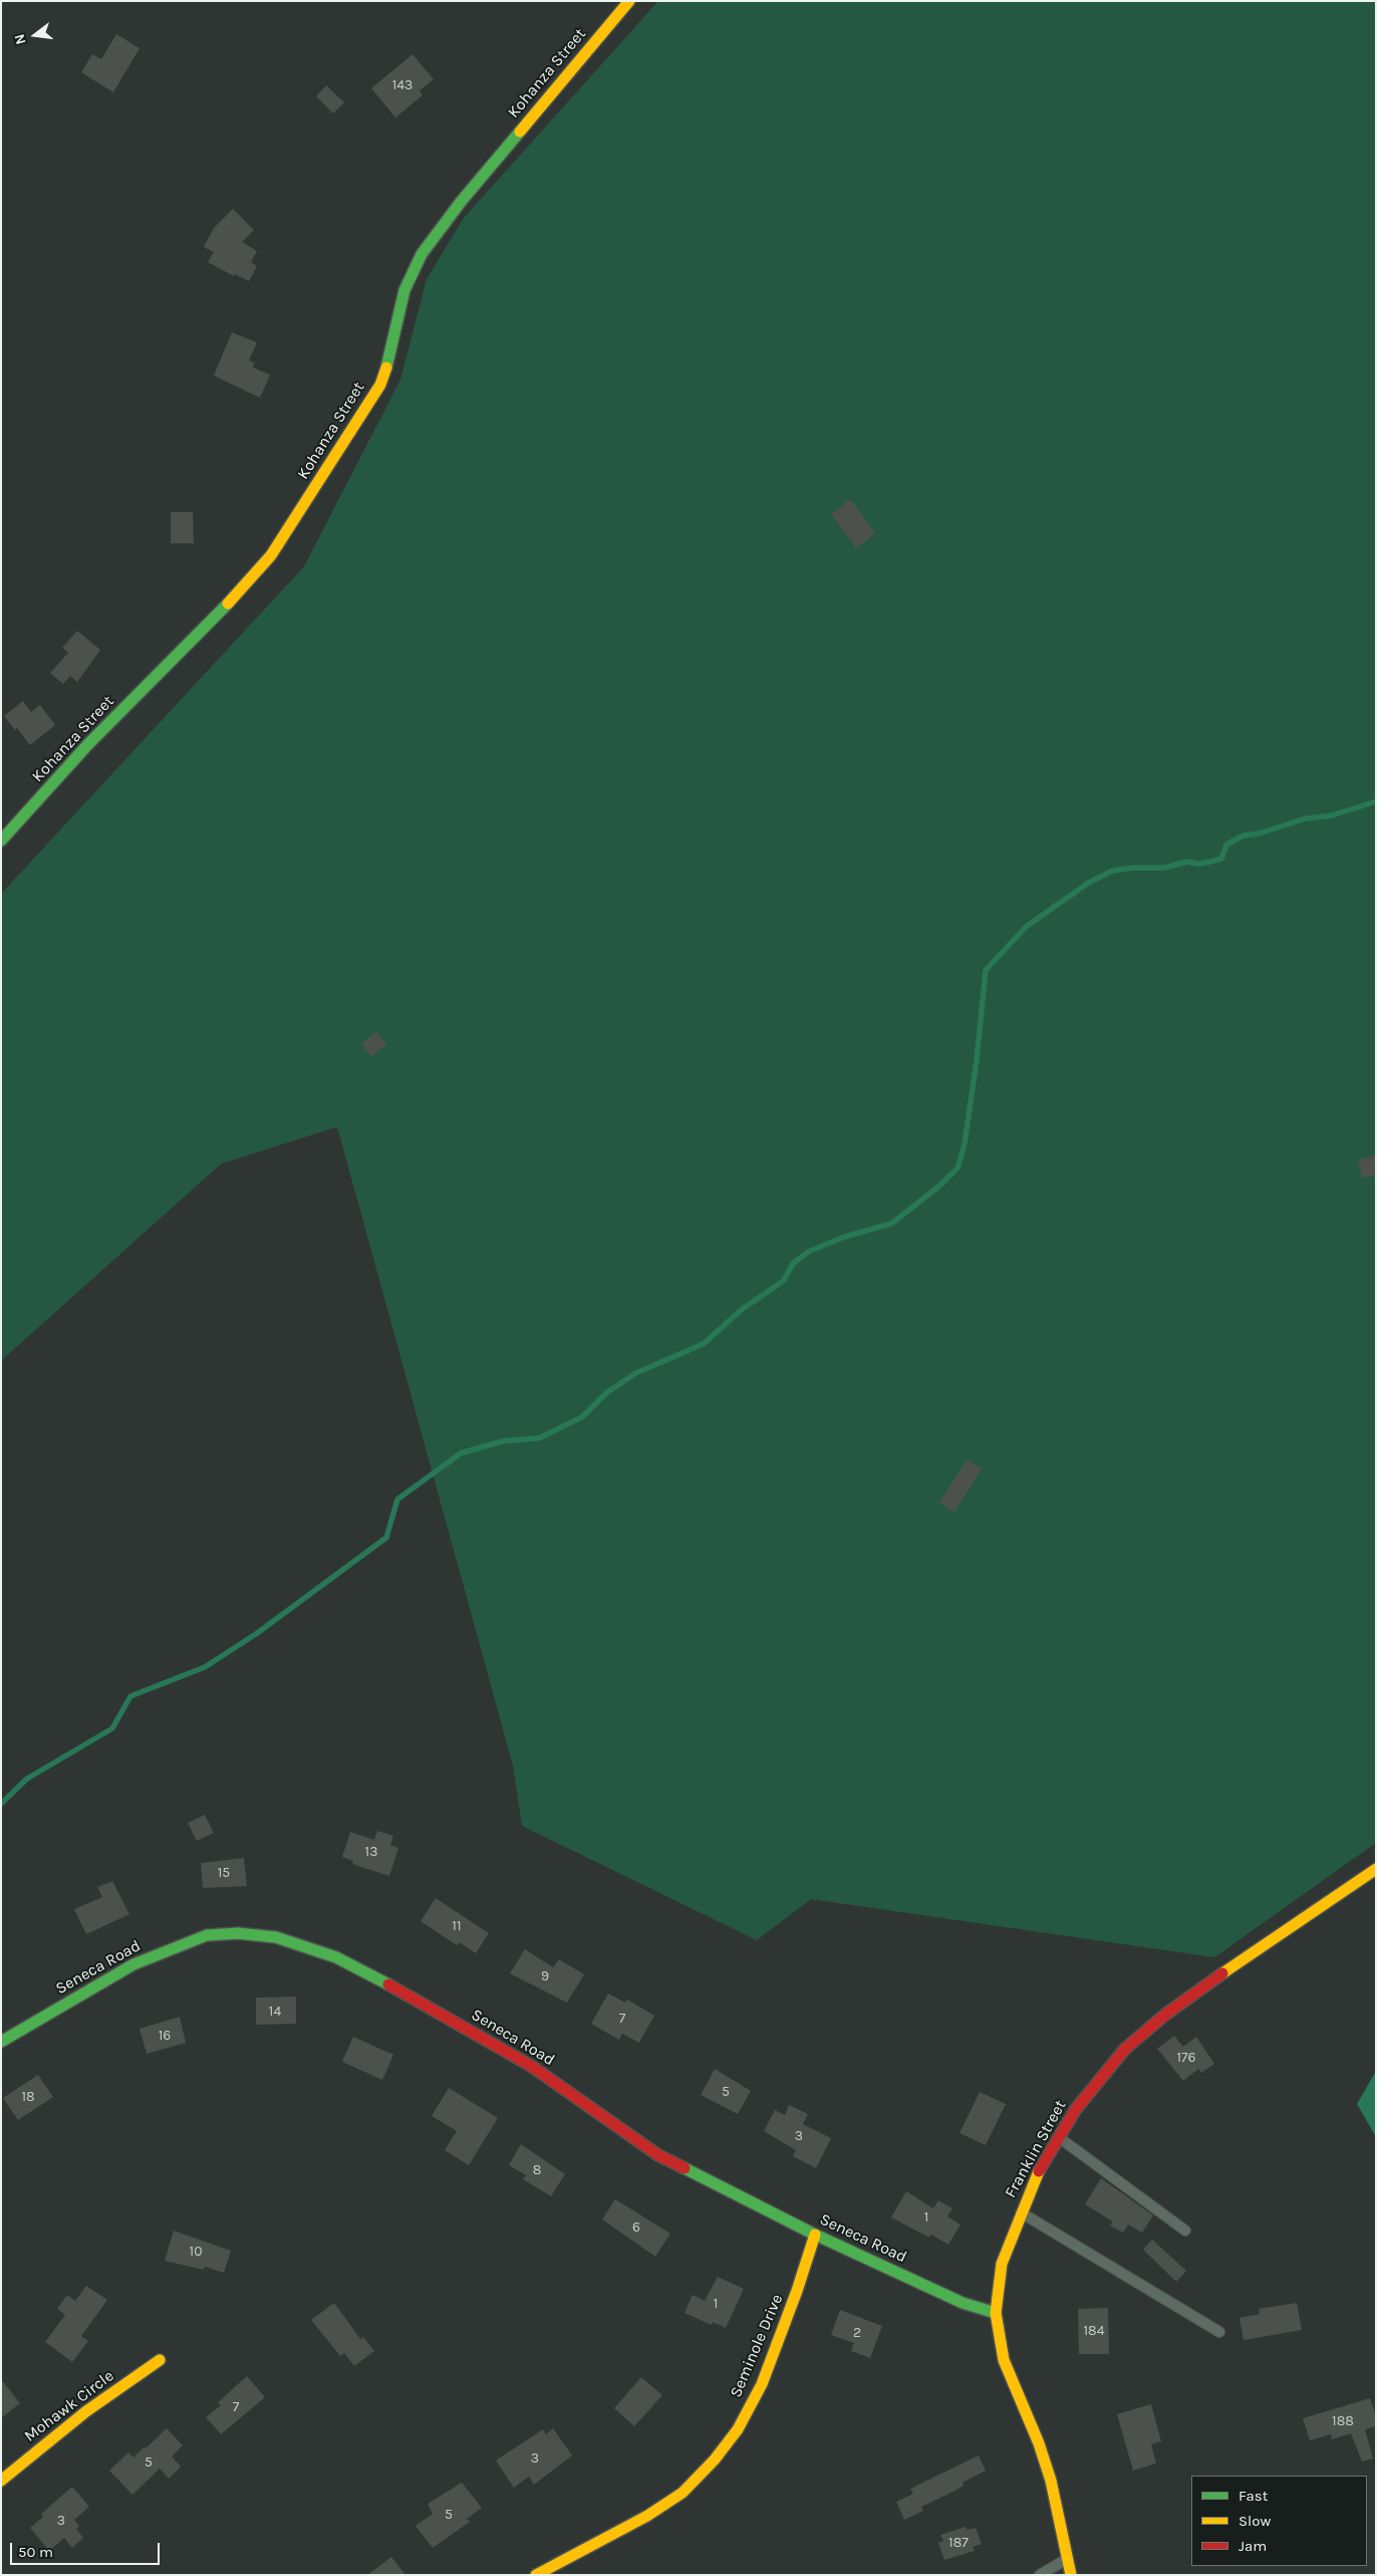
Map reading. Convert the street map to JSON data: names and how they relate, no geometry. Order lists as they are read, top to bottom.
{
  "streets": {
    "street": [
      "Kohanza Street",
      "Seneca Road",
      "Franklin Street",
      "Seminole Drive",
      "Mohawk Circle"
    ]
  },
  "crossings": [
    ["Seneca Road", "Franklin Street"],
    ["Seneca Road", "Seminole Drive"]
  ],
  "house_numbers": [
    "143",
    "13",
    "15",
    "11",
    "9",
    "14",
    "7",
    "16",
    "176",
    "5",
    "18",
    "3",
    "8",
    "1",
    "6",
    "10",
    "1",
    "184",
    "2",
    "7",
    "188",
    "3",
    "5",
    "5",
    "3",
    "187"
  ],
  "legend": ["Fast", "Slow", "Jam"],
  "scale_bar": "50 m",
  "north": "left"
}
